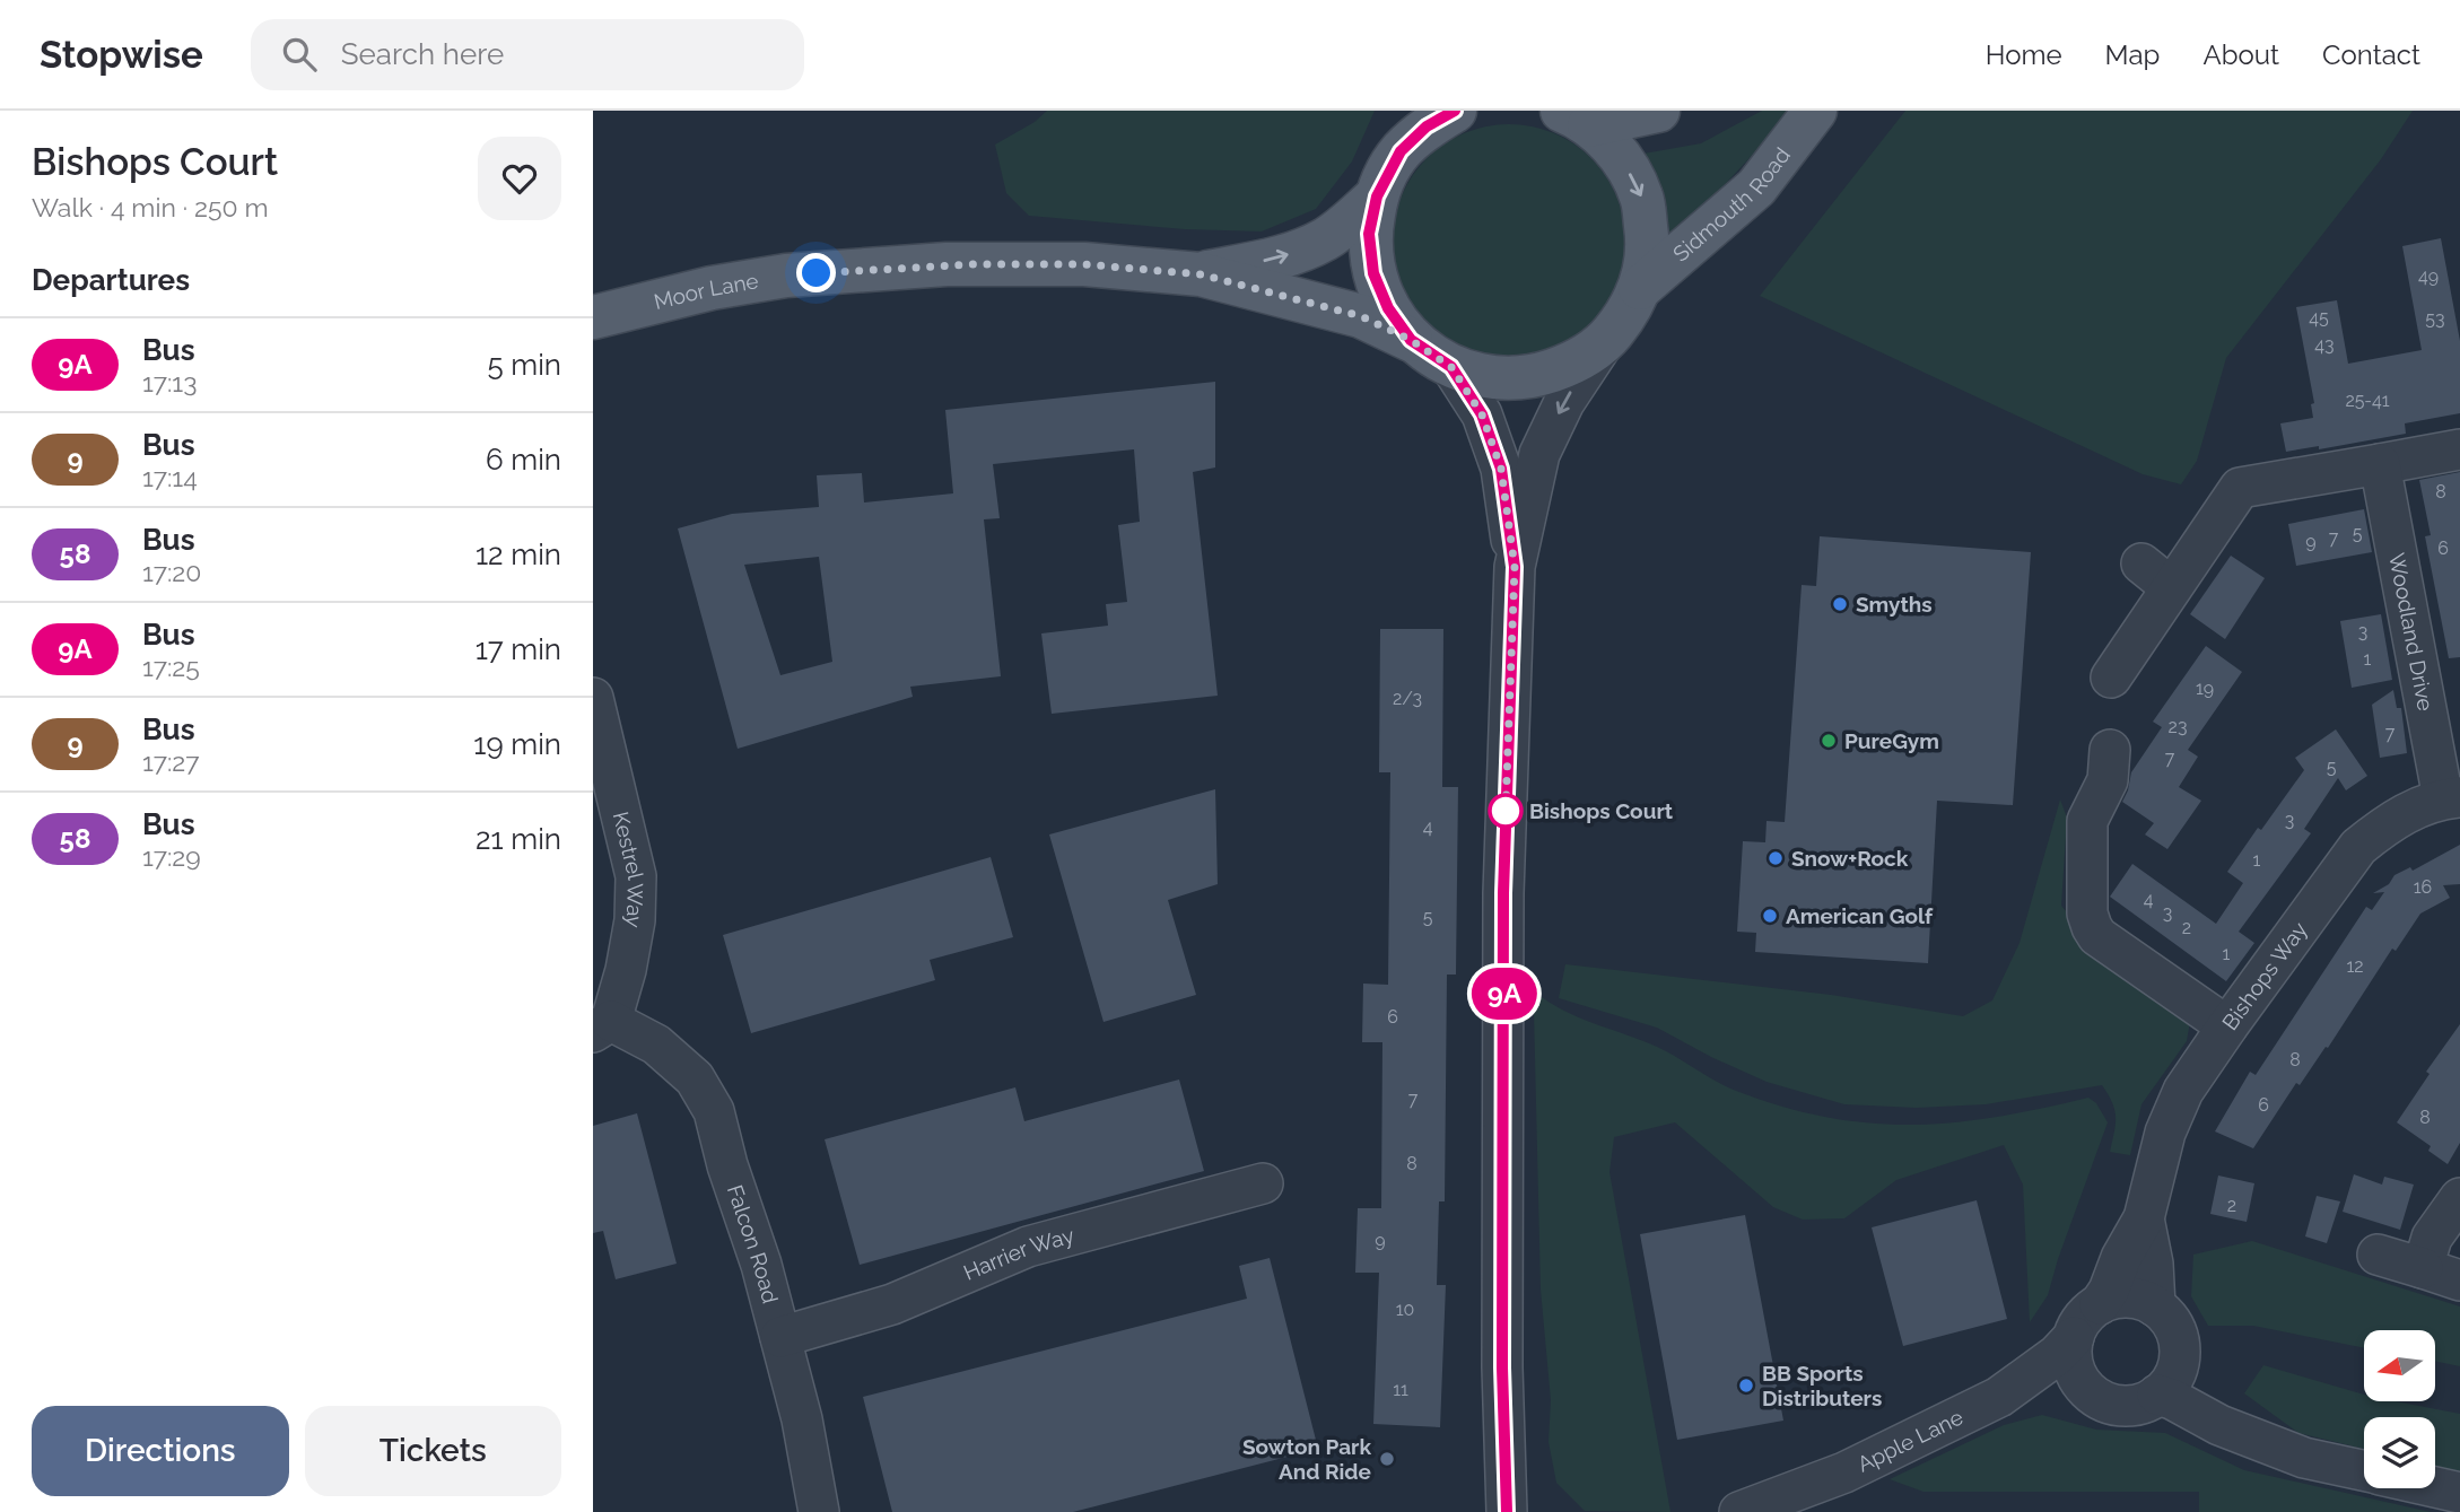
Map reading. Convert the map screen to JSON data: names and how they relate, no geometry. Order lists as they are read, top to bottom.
{
  "streets": {
    "main road": ["Sidmouth Road", "Moor Lane"],
    "street": [
      "Woodland Drive",
      "Kestrel Way",
      "Bishops Way",
      "Falcon Road",
      "Harrier Way",
      "Apple Lane"
    ]
  },
  "crossings": [
    ["Woodland Drive", "Bishops Way"],
    ["Kestrel Way", "Falcon Road"],
    ["Bishops Way", "Apple Lane"],
    ["Falcon Road", "Harrier Way"]
  ],
  "places": [
    "Smyths",
    "PureGym",
    "Bishops Court",
    "Snow+Rock",
    "American Golf",
    "BB Sports Distributers",
    "Sowton Park And Ride"
  ],
  "lines": ["bus line 9A"],
  "house_numbers": [
    "49",
    "45",
    "53",
    "43",
    "25-41",
    "8",
    "5",
    "7",
    "9",
    "6",
    "3",
    "1",
    "19",
    "2/3",
    "23",
    "7",
    "7",
    "5",
    "3",
    "4",
    "1",
    "16",
    "4",
    "3",
    "5",
    "2",
    "1",
    "12",
    "6",
    "8",
    "7",
    "6",
    "8",
    "8",
    "2",
    "9",
    "10",
    "11"
  ],
  "north": "left",
  "page": {
    "header": "Stopwise",
    "search": "Search here",
    "nav": [
      "Home",
      "Map",
      "About",
      "Contact"
    ],
    "heading": [
      ["Bishops Court", "Walk · 4 min · 250 m"],
      "Departures"
    ],
    "on_map": "9A",
    "list": [
      {
        "mark": "9A",
        "name": "Bus",
        "note": "17:13",
        "value": "5 min"
      },
      {
        "mark": "9",
        "name": "Bus",
        "note": "17:14",
        "value": "6 min"
      },
      {
        "mark": "58",
        "name": "Bus",
        "note": "17:20",
        "value": "12 min"
      },
      {
        "mark": "9A",
        "name": "Bus",
        "note": "17:25",
        "value": "17 min"
      },
      {
        "mark": "9",
        "name": "Bus",
        "note": "17:27",
        "value": "19 min"
      },
      {
        "mark": "58",
        "name": "Bus",
        "note": "17:29",
        "value": "21 min"
      }
    ],
    "buttons": ["Directions", "Tickets"]
  }
}
